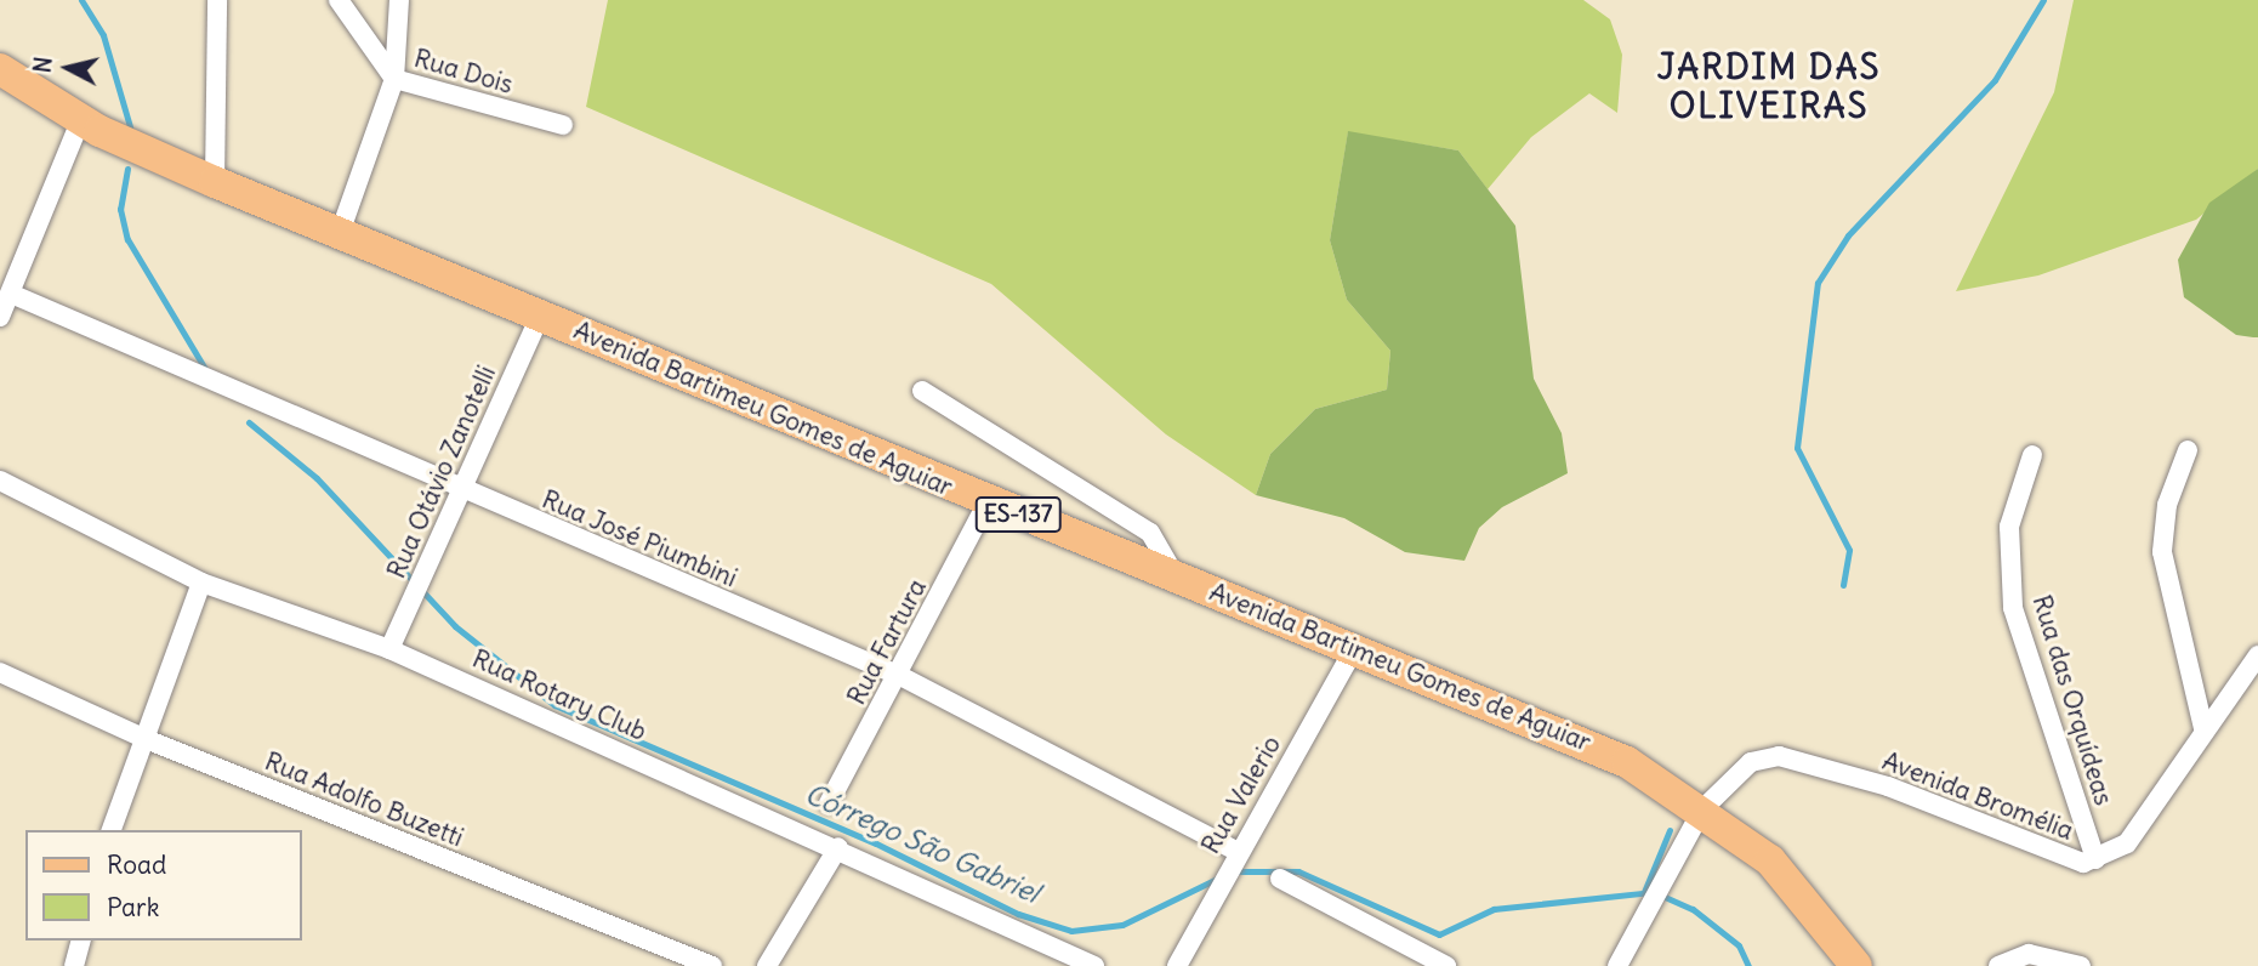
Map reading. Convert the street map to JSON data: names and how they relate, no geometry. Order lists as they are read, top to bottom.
{
  "streets": {
    "main road": ["Avenida Bartimeu Gomes de Aguiar", "ES-137"],
    "street": [
      "Rua Dois",
      "Rua Otávio Zanotelli",
      "Rua José Piumbini",
      "Rua Fartura",
      "Rua Rotary Club",
      "Rua das Orquídeas",
      "Rua Valerio",
      "Avenida Bromélia",
      "Rua Adolfo Buzetti"
    ]
  },
  "crossings": [
    ["Avenida Bartimeu Gomes de Aguiar", "Rua Otávio Zanotelli"],
    ["Avenida Bartimeu Gomes de Aguiar", "Rua Fartura"],
    ["Avenida Bartimeu Gomes de Aguiar", "Rua Valerio"],
    ["Avenida Bartimeu Gomes de Aguiar", "Avenida Bromélia"],
    ["Rua Otávio Zanotelli", "Rua José Piumbini"],
    ["Rua Otávio Zanotelli", "Rua Rotary Club"],
    ["Rua José Piumbini", "Rua Fartura"],
    ["Rua José Piumbini", "Rua Valerio"],
    ["Rua das Orquídeas", "Avenida Bromélia"]
  ],
  "districts": ["JARDIM DAS OLIVEIRAS"],
  "water": ["Córrego São Gabriel"],
  "legend": ["Road", "Park"],
  "north": "left"
}
